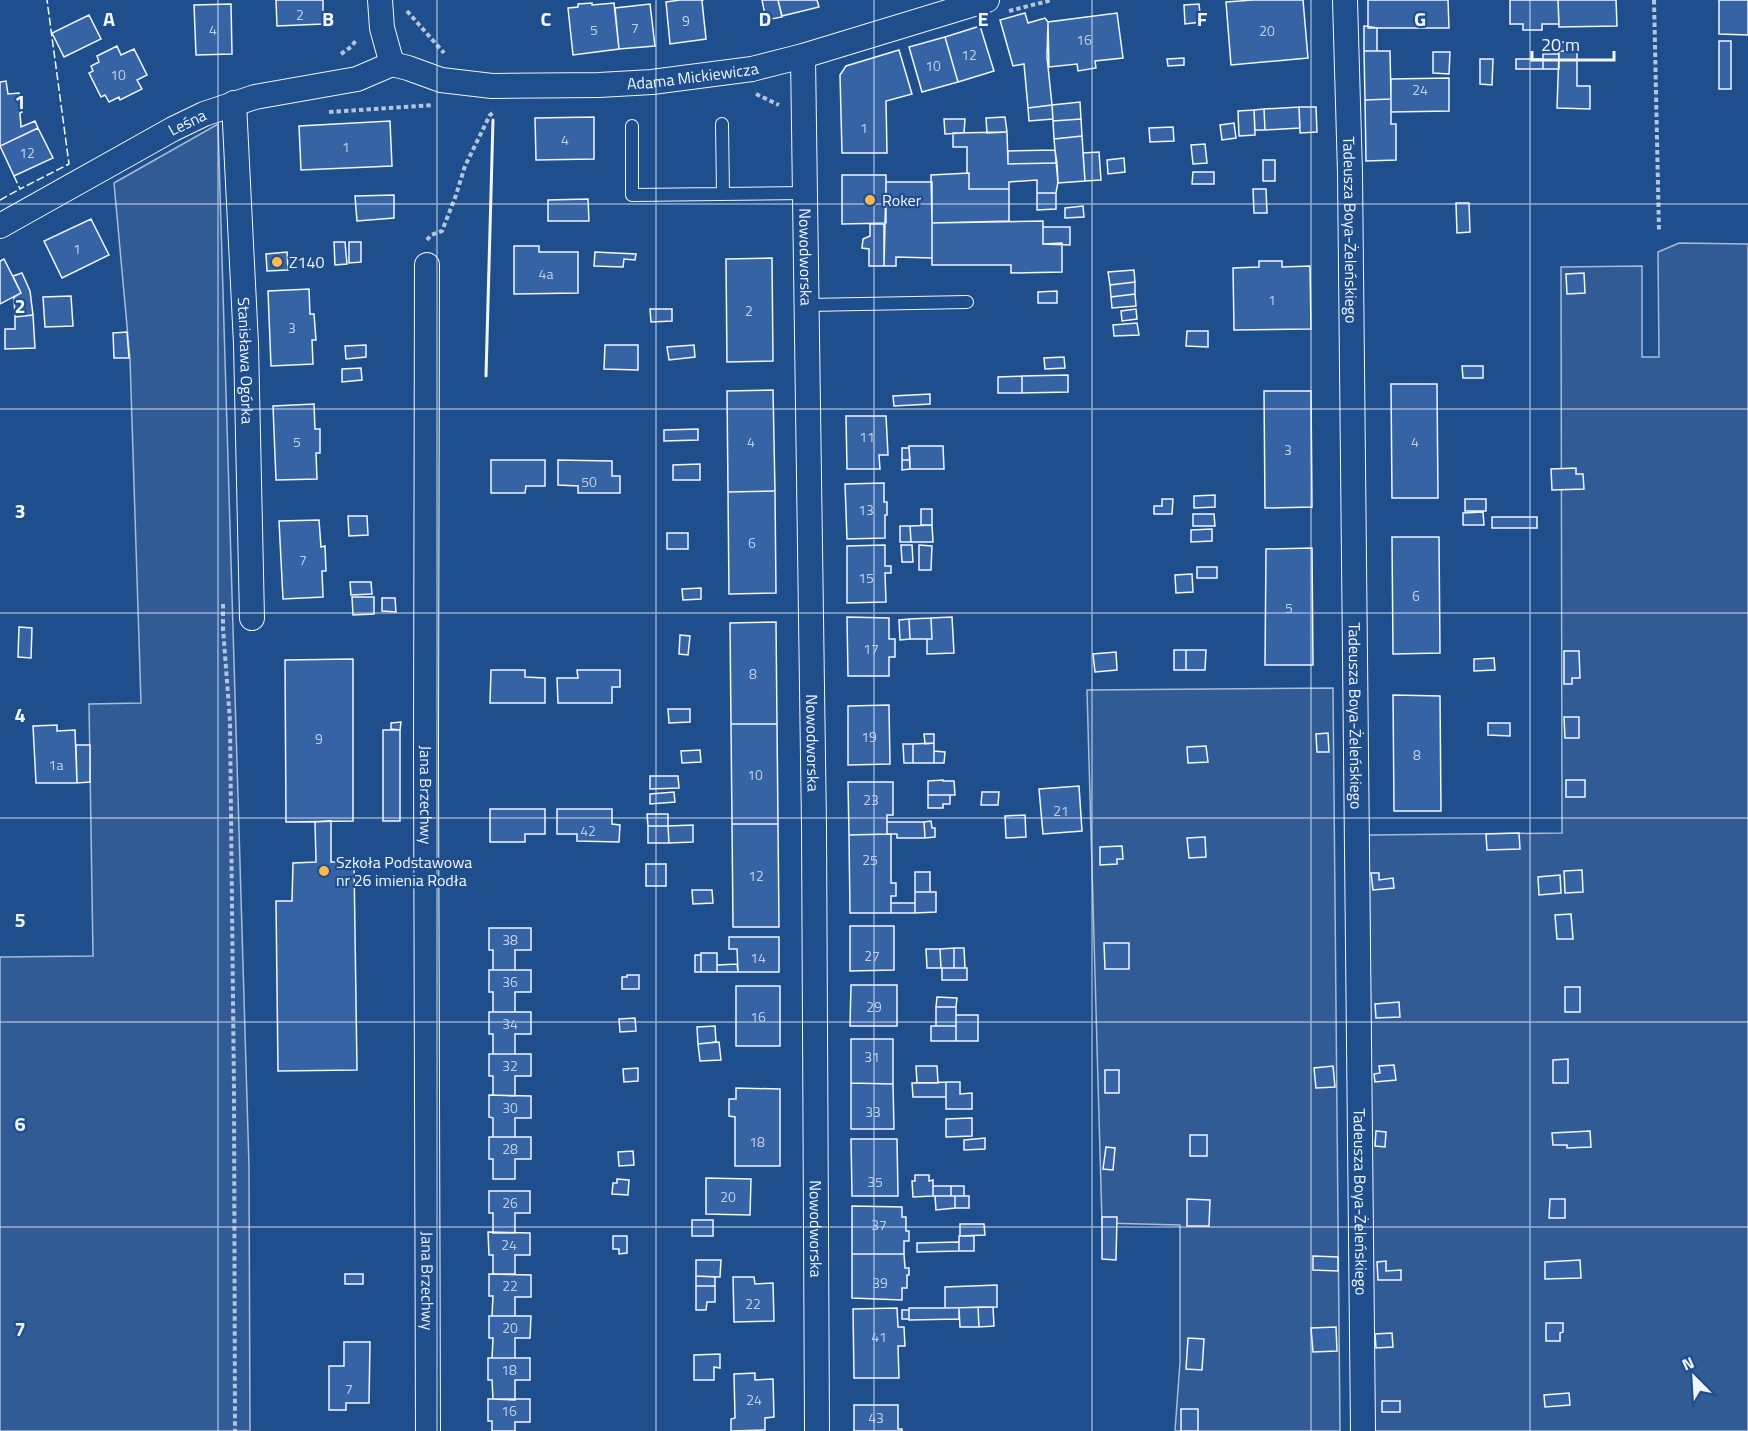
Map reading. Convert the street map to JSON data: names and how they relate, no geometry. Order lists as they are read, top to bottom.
{
  "streets": {
    "street": [
      "Adama Mickiewicza",
      "Leśna",
      "Tadeusza Boya-Żeleńskiego",
      "Nowodworska",
      "Stanisława Ogórka",
      "Jana Brzechwy"
    ]
  },
  "crossings": [
    ["Adama Mickiewicza", "Leśna"],
    ["Adama Mickiewicza", "Nowodworska"],
    ["Leśna", "Stanisława Ogórka"]
  ],
  "places": ["Roker", "Z140", "Szkoła Podstawowa nr 26 imienia Rodła"],
  "house_numbers": [
    "2",
    "9",
    "7",
    "4",
    "5",
    "20",
    "16",
    "12",
    "10",
    "10",
    "24",
    "1",
    "4",
    "1",
    "12",
    "1",
    "4a",
    "1",
    "2",
    "3",
    "11",
    "5",
    "4",
    "4",
    "3",
    "50",
    "13",
    "6",
    "7",
    "15",
    "6",
    "5",
    "17",
    "8",
    "19",
    "9",
    "8",
    "1a",
    "10",
    "23",
    "21",
    "42",
    "25",
    "12",
    "38",
    "27",
    "14",
    "36",
    "29",
    "16",
    "34",
    "31",
    "32",
    "30",
    "33",
    "18",
    "28",
    "35",
    "20",
    "26",
    "37",
    "24",
    "39",
    "22",
    "22",
    "20",
    "41",
    "18",
    "7",
    "24",
    "16",
    "43"
  ],
  "scale_bar": "20 m",
  "north": "top left",
  "grid": {
    "columns": [
      "A",
      "B",
      "C",
      "D",
      "E",
      "F",
      "G"
    ],
    "rows": [
      "1",
      "2",
      "3",
      "4",
      "5",
      "6",
      "7"
    ]
  }
}
